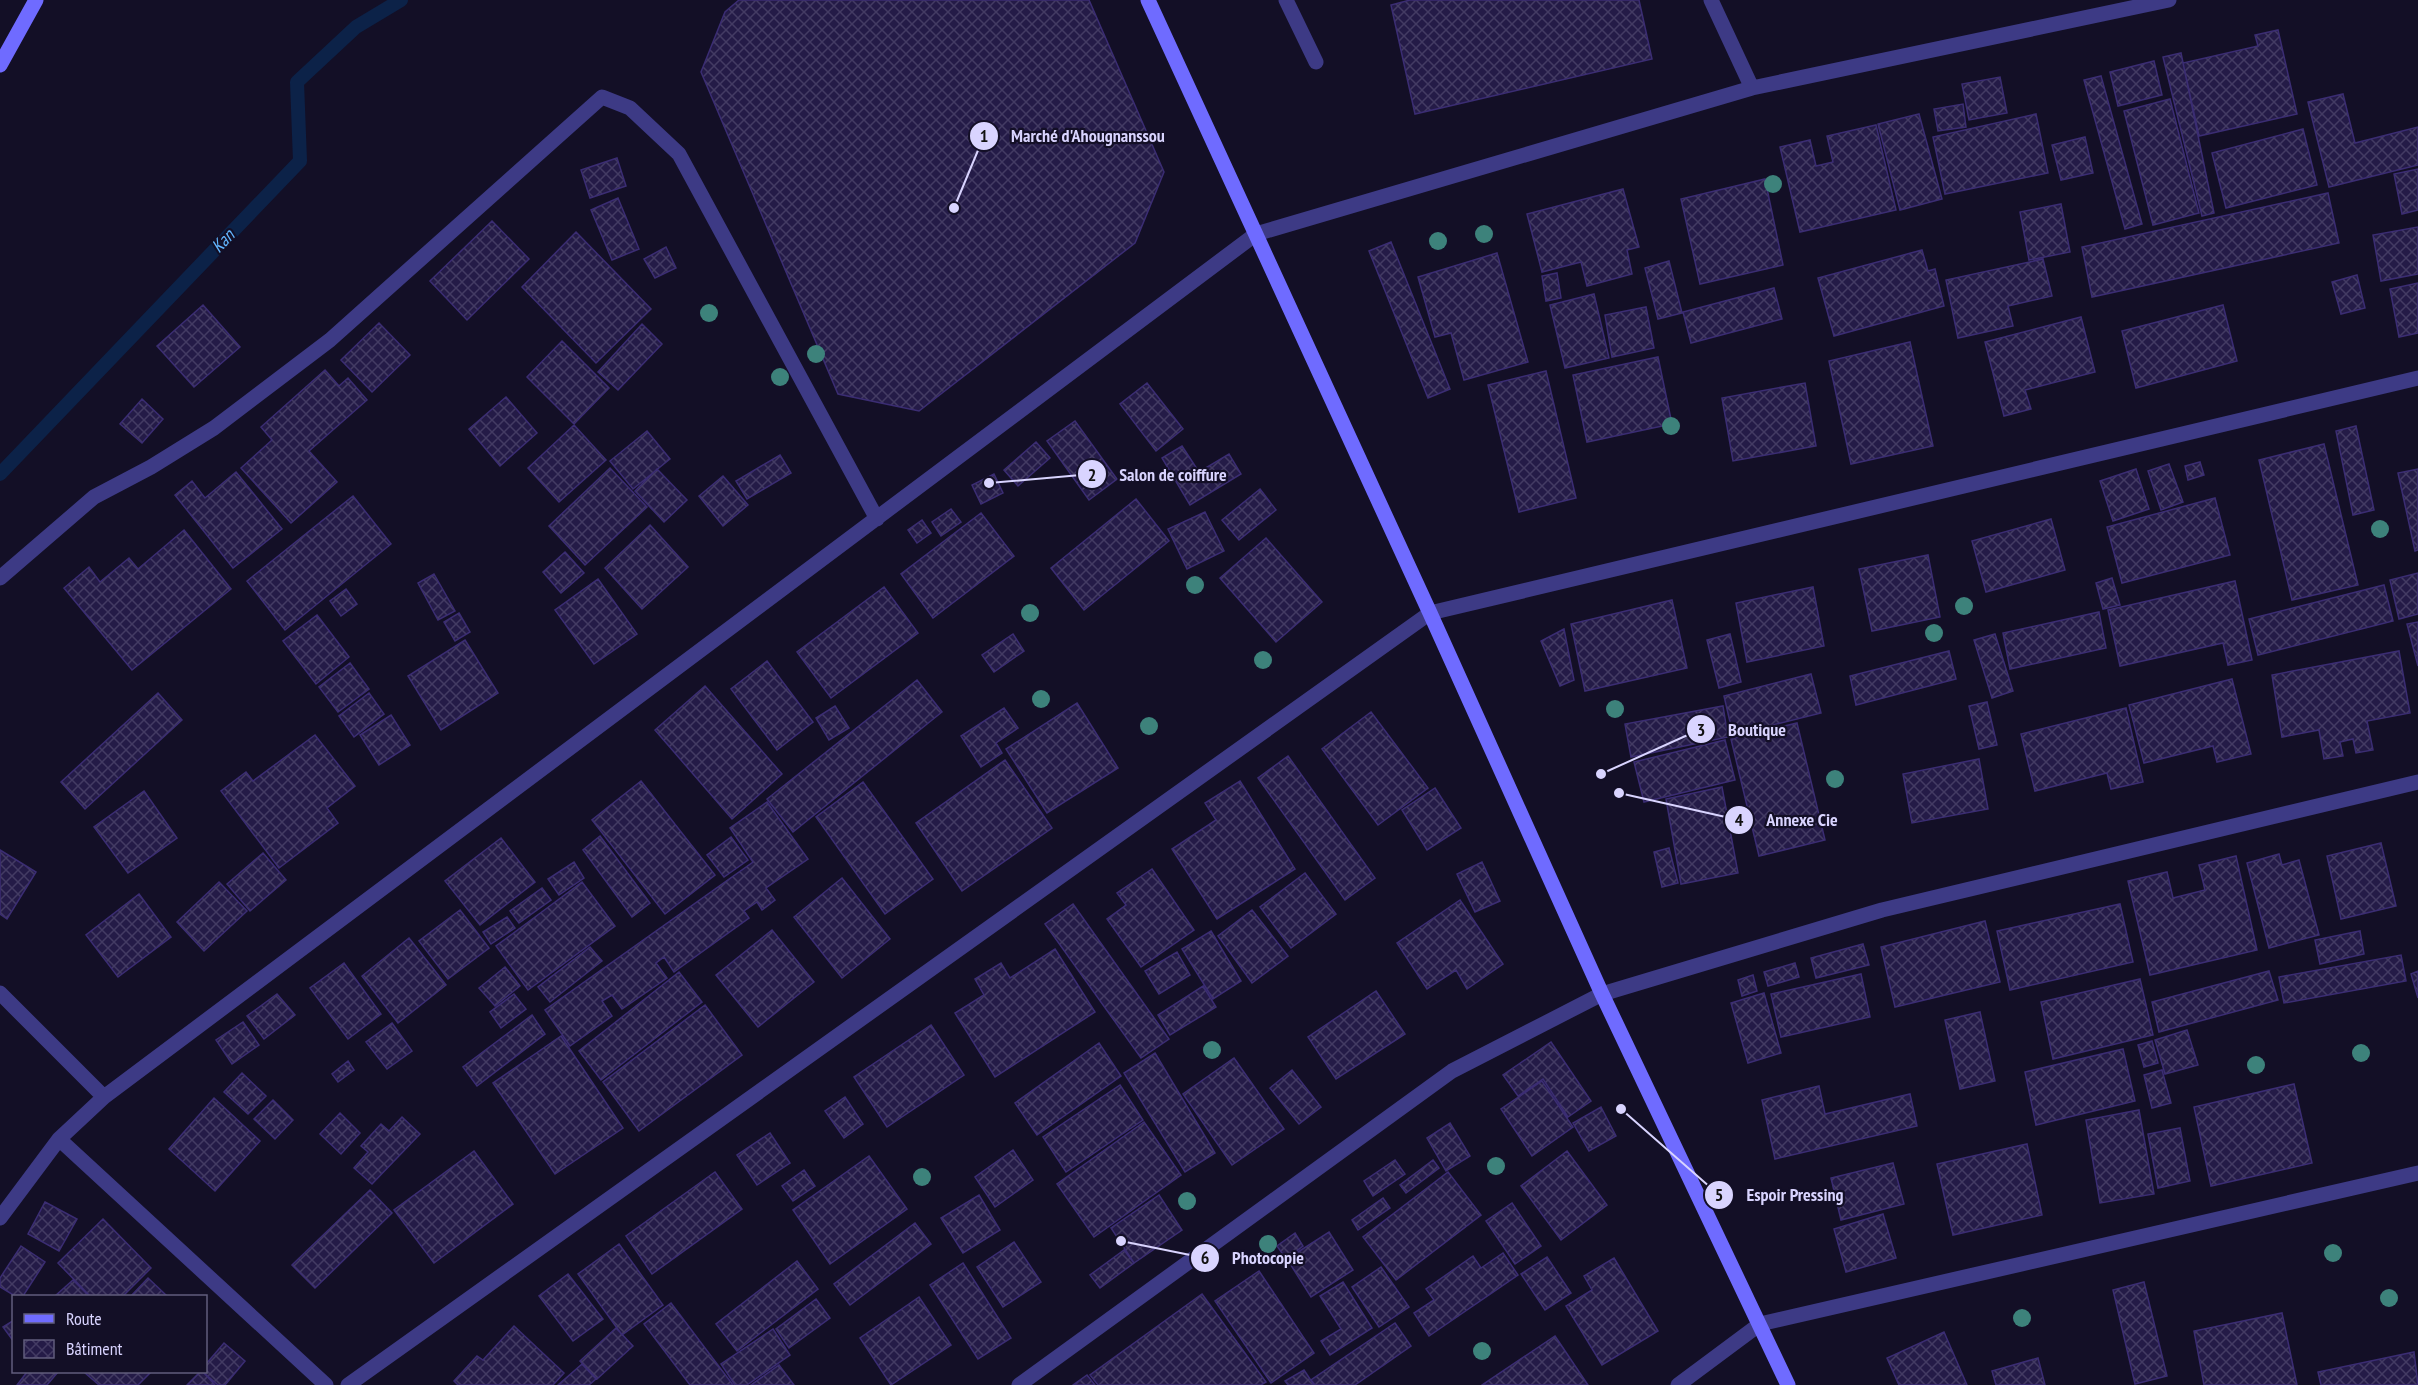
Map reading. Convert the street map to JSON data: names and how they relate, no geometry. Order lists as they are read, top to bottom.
{
  "water": ["Kan"],
  "places": [
    "Marché d'Ahougnanssou",
    "Salon de coiffure",
    "Boutique",
    "Annexe Cie",
    "Espoir Pressing",
    "Photocopie"
  ],
  "legend": ["Route", "Bâtiment"]
}
